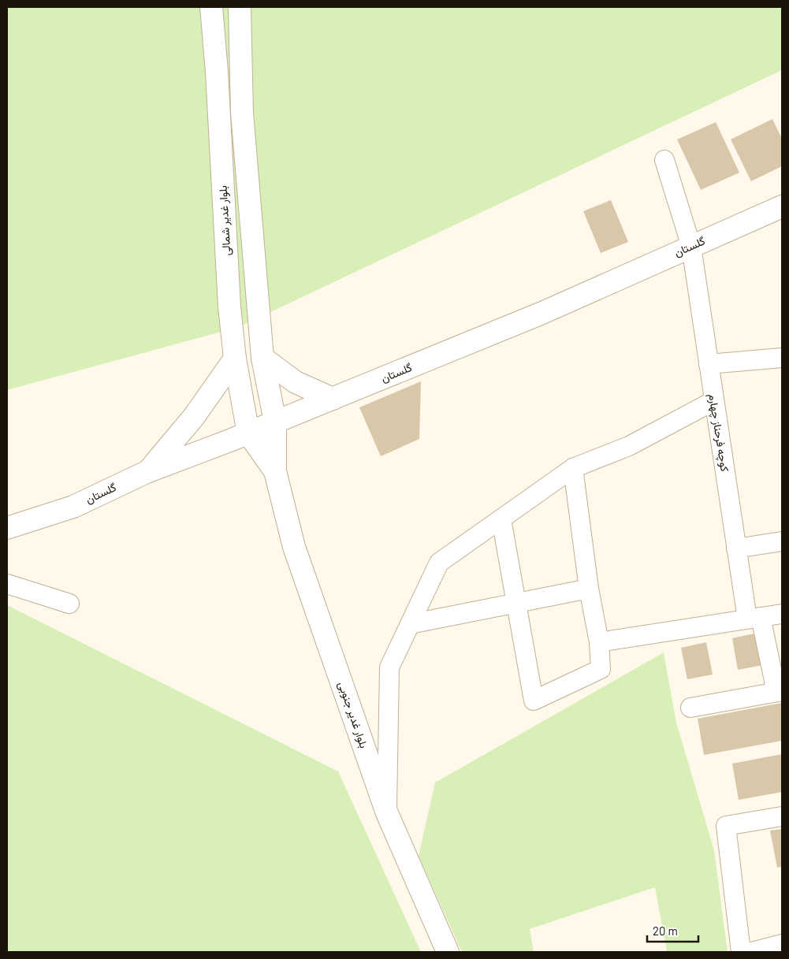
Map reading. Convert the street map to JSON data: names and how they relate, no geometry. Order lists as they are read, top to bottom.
{
  "streets": {
    "main road": ["بلوار غدیر شمالی", "گلستان", "بلوار غدیر جنوبی"],
    "street": ["کوچه فرحناز چهارم"]
  },
  "crossings": [
    ["بلوار غدیر شمالی", "گلستان"],
    ["بلوار غدیر شمالی", "بلوار غدیر جنوبی"],
    ["گلستان", "کوچه فرحناز چهارم"],
    ["گلستان", "بلوار غدیر جنوبی"]
  ],
  "scale_bar": "20 m"
}
